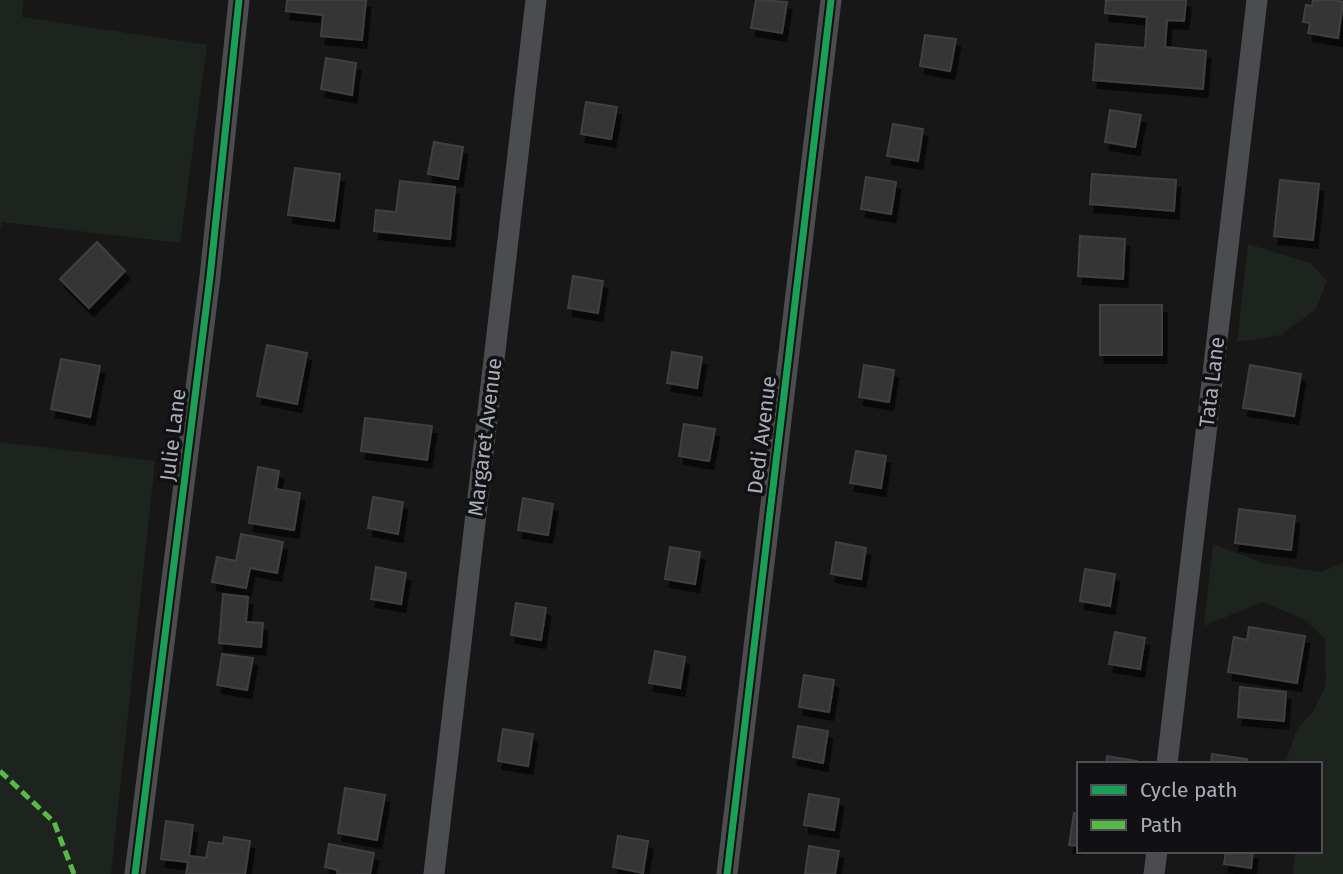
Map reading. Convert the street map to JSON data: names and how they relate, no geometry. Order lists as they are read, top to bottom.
{
  "streets": {
    "street": [
      "Tata Lane",
      "Julie Lane",
      "Dedi Avenue",
      "Margaret Avenue"
    ]
  },
  "legend": ["Cycle path", "Path"]
}
